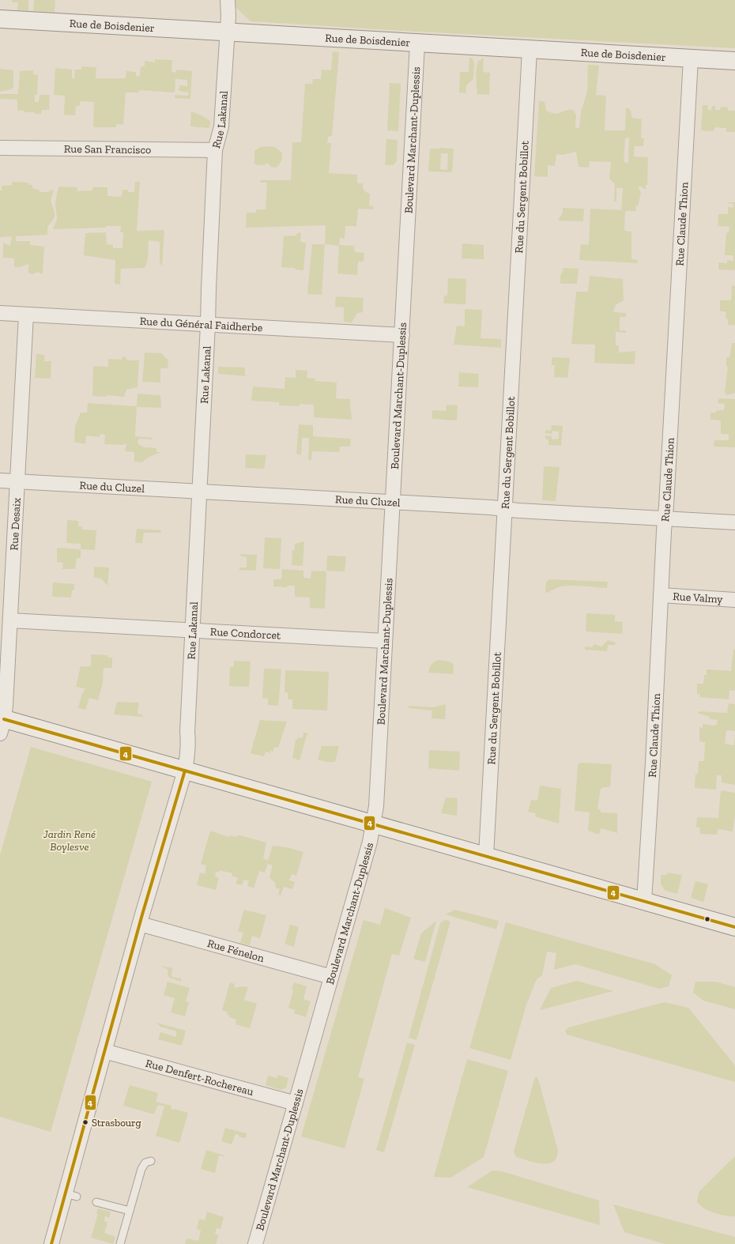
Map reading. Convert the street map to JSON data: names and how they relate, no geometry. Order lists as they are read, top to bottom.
{
  "streets": {
    "street": [
      "Rue de Boisdenier",
      "Rue Lakanal",
      "Boulevard Marchant-Duplessis",
      "Rue San Francisco",
      "Rue du Sergent Bobillot",
      "Rue Claude Thion",
      "Rue du Général Faidherbe",
      "Rue du Cluzel",
      "Rue Desaix",
      "Rue Valmy",
      "Rue Condorcet",
      "Rue Fénelon",
      "Rue Denfert-Rochereau"
    ]
  },
  "crossings": [
    ["Rue de Boisdenier", "Rue Lakanal"],
    ["Rue de Boisdenier", "Boulevard Marchant-Duplessis"],
    ["Rue de Boisdenier", "Rue du Sergent Bobillot"],
    ["Rue de Boisdenier", "Rue Claude Thion"],
    ["Rue Lakanal", "Rue San Francisco"],
    ["Rue Lakanal", "Rue du Général Faidherbe"],
    ["Rue Lakanal", "Rue du Cluzel"],
    ["Rue Lakanal", "Rue Condorcet"],
    ["Rue Lakanal", "Rue Fénelon"],
    ["Rue Lakanal", "Rue Denfert-Rochereau"],
    ["Boulevard Marchant-Duplessis", "Rue du Général Faidherbe"],
    ["Boulevard Marchant-Duplessis", "Rue du Cluzel"],
    ["Boulevard Marchant-Duplessis", "Rue Condorcet"],
    ["Boulevard Marchant-Duplessis", "Rue Fénelon"],
    ["Boulevard Marchant-Duplessis", "Rue Denfert-Rochereau"],
    ["Rue du Sergent Bobillot", "Rue du Cluzel"],
    ["Rue Claude Thion", "Rue du Cluzel"],
    ["Rue Claude Thion", "Rue Valmy"],
    ["Rue du Général Faidherbe", "Rue Desaix"],
    ["Rue du Cluzel", "Rue Desaix"],
    ["Rue Desaix", "Rue Condorcet"]
  ],
  "parks": ["Jardin René Boylesve"],
  "places": ["Strasbourg"],
  "lines": ["transit line 4"]
}
